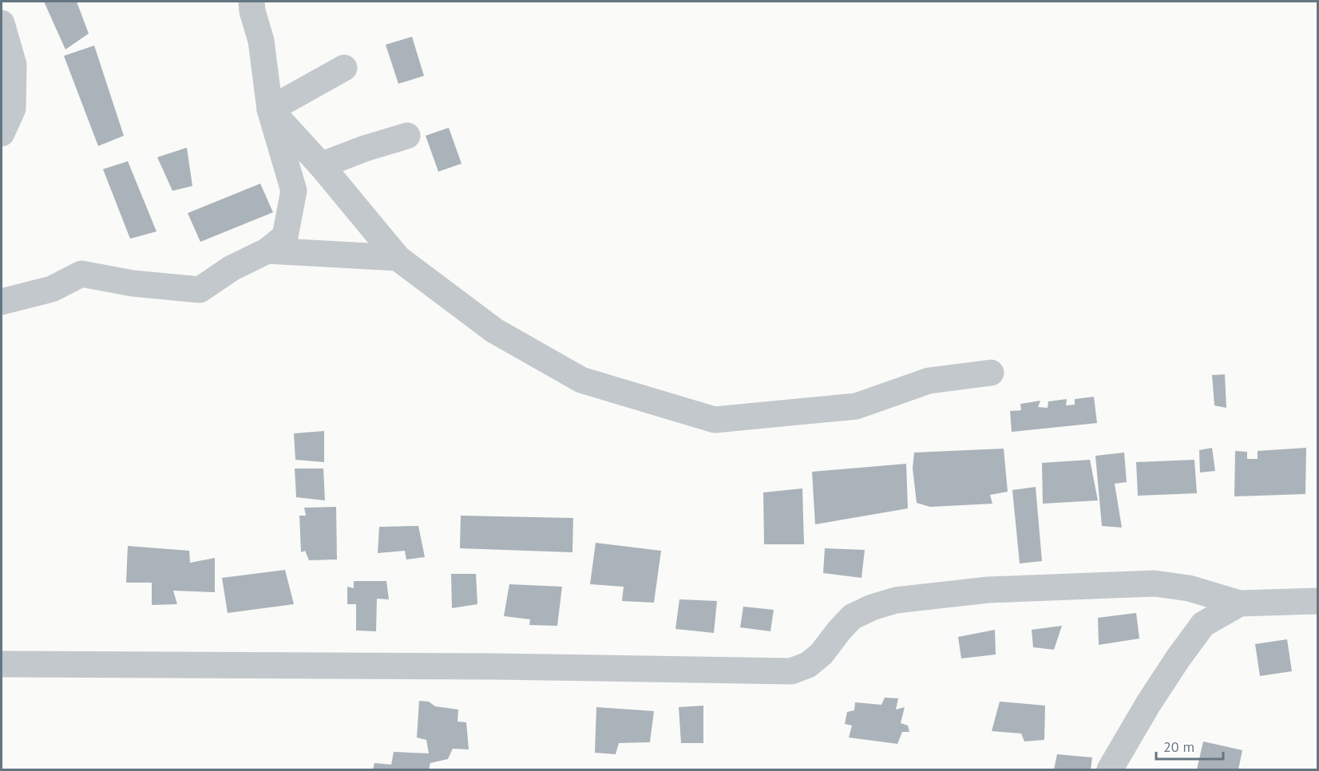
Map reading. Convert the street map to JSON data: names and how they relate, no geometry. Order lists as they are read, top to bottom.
{
  "scale_bar": "20 m"
}
